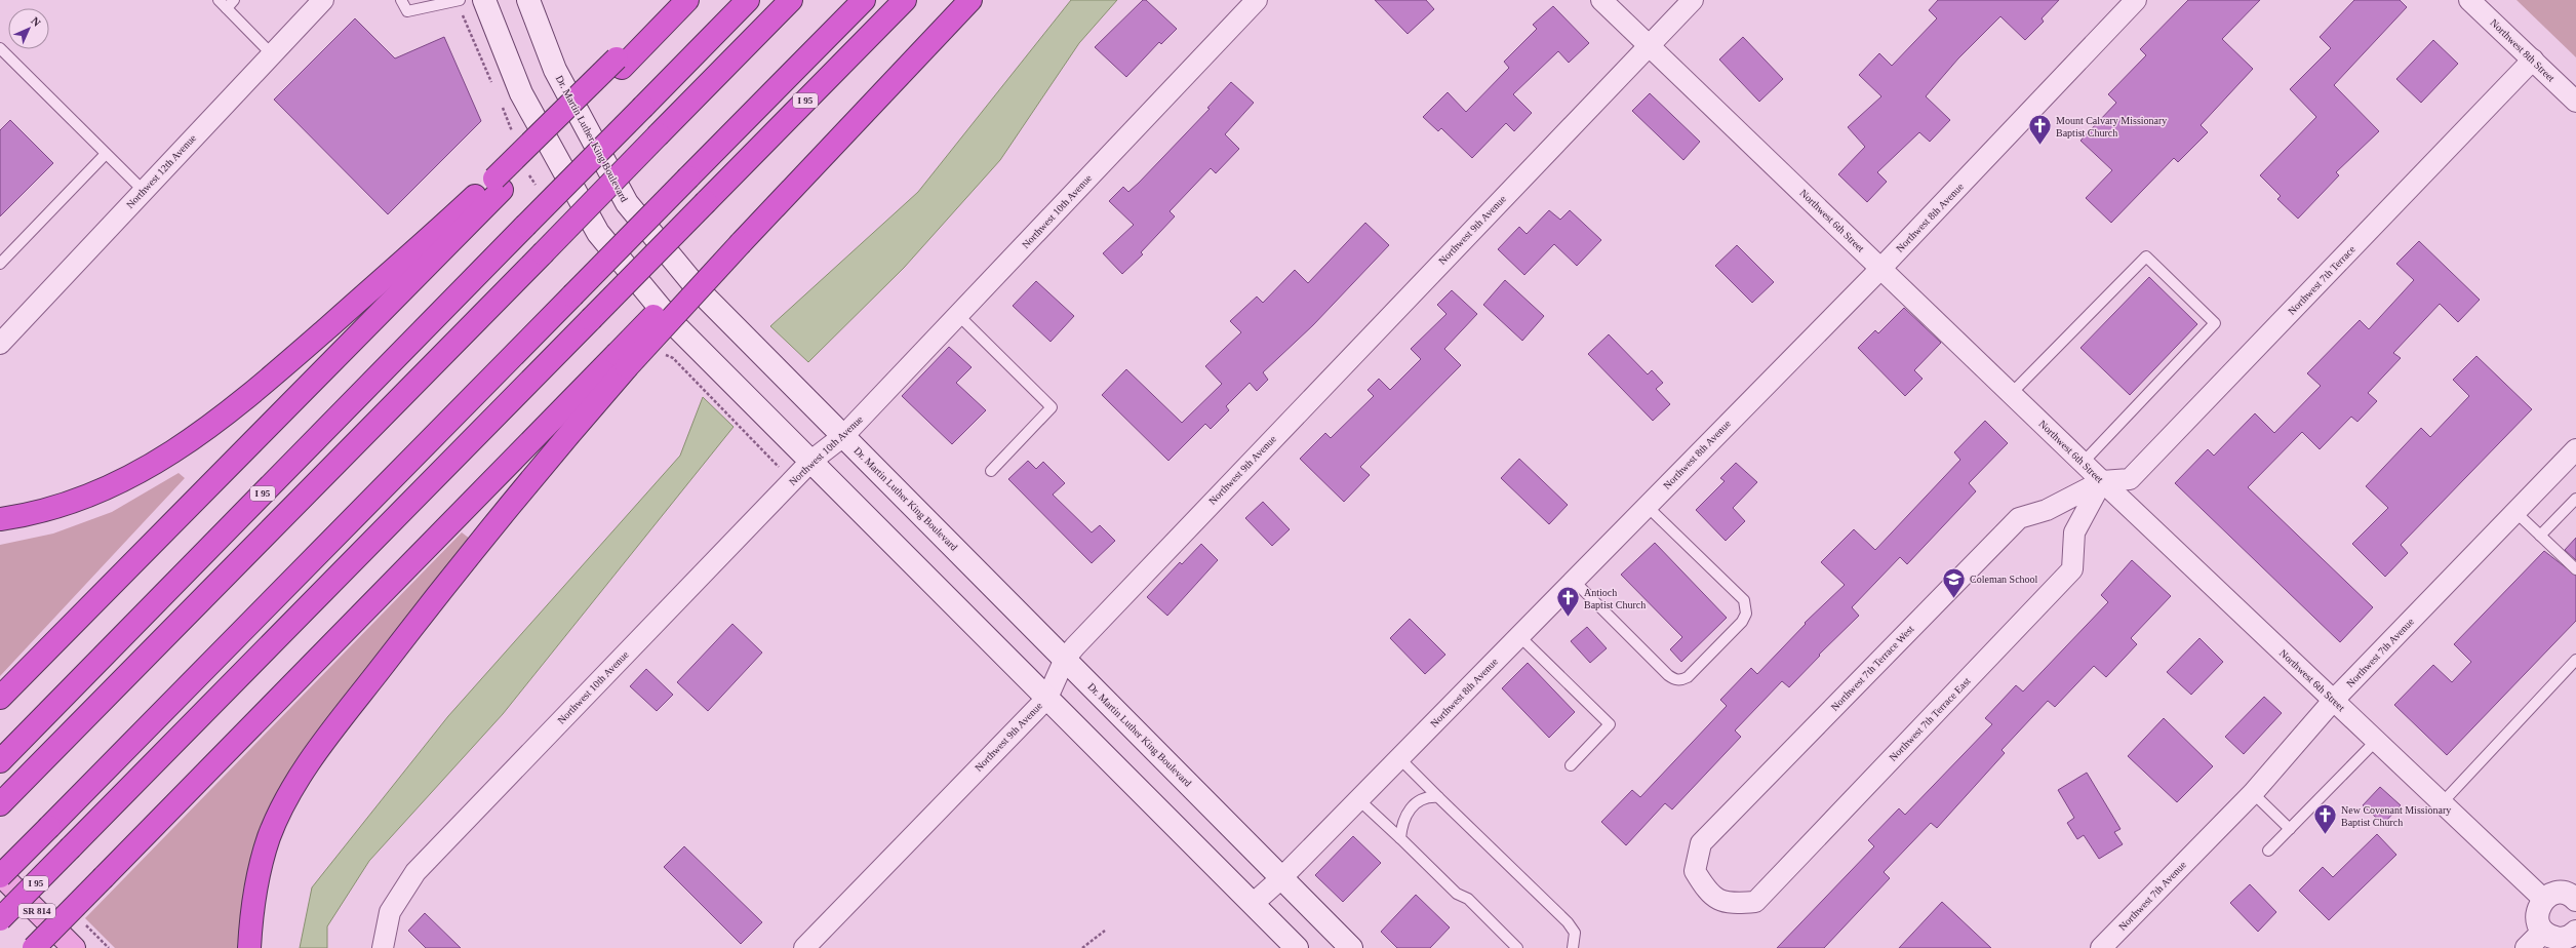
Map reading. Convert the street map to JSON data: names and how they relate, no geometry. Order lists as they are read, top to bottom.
{
  "streets": {
    "highway": ["I 95"],
    "main road": ["Dr. Martin Luther King Boulevard", "SR 814"],
    "street": [
      "Northwest 8th Street",
      "Northwest 12th Avenue",
      "Northwest 10th Avenue",
      "Northwest 8th Avenue",
      "Northwest 6th Street",
      "Northwest 9th Avenue",
      "Northwest 7th Terrace",
      "Northwest 7th Avenue",
      "Northwest 7th Terrace West",
      "Northwest 7th Terrace East"
    ]
  },
  "crossings": [
    ["Northwest 8th Street", "Northwest 7th Terrace"],
    ["Dr. Martin Luther King Boulevard", "Northwest 10th Avenue"],
    ["Dr. Martin Luther King Boulevard", "Northwest 8th Avenue"],
    ["Dr. Martin Luther King Boulevard", "Northwest 9th Avenue"],
    ["Northwest 8th Avenue", "Northwest 6th Street"],
    ["Northwest 6th Street", "Northwest 9th Avenue"],
    ["Northwest 6th Street", "Northwest 7th Terrace"],
    ["Northwest 6th Street", "Northwest 7th Avenue"],
    ["Northwest 6th Street", "Northwest 7th Terrace West"],
    ["Northwest 6th Street", "Northwest 7th Terrace East"],
    ["Northwest 7th Terrace", "Northwest 7th Terrace West"],
    ["Northwest 7th Terrace", "Northwest 7th Terrace East"],
    ["Northwest 7th Terrace West", "Northwest 7th Terrace East"]
  ],
  "places": {
    "church": ["Mount Calvary Missionary Baptist Church", "Antioch Baptist Church", "New Covenant Missionary Baptist Church"],
    "school or university": ["Coleman School"]
  },
  "north": "top right"
}
